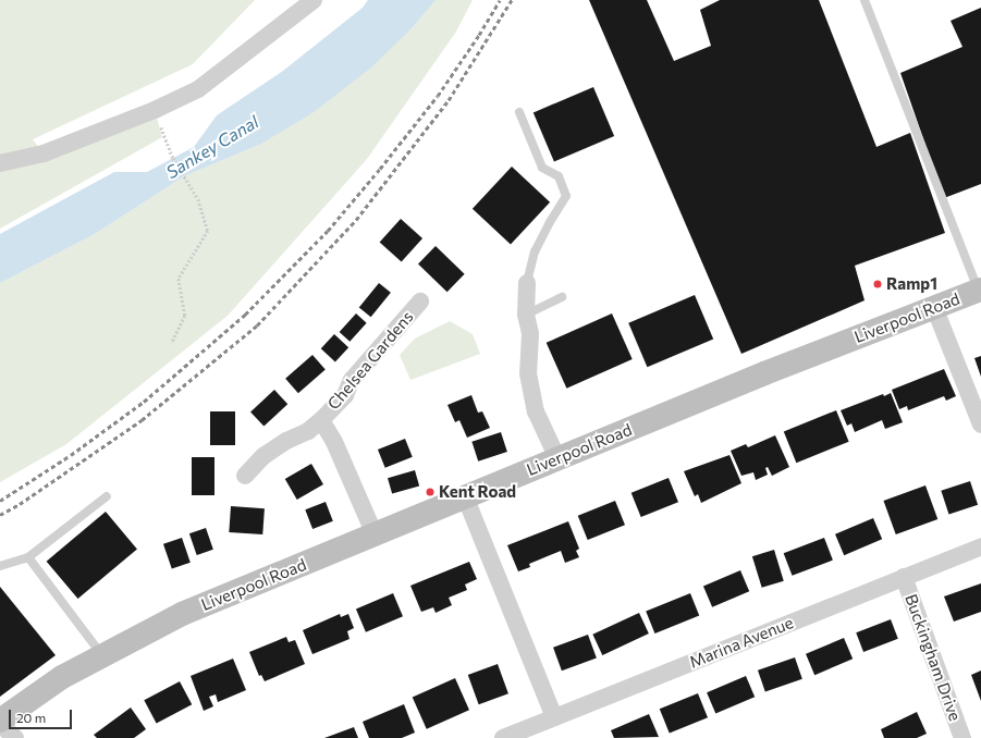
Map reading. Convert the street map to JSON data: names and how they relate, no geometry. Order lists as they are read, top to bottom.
{
  "streets": {
    "street": [
      "Liverpool Road",
      "Chelsea Gardens",
      "Marina Avenue",
      "Buckingham Drive"
    ]
  },
  "crossings": [
    ["Liverpool Road", "Chelsea Gardens"],
    ["Marina Avenue", "Buckingham Drive"]
  ],
  "water": ["Sankey Canal"],
  "places": ["Ramp1", "Kent Road"],
  "scale_bar": "20 m"
}
